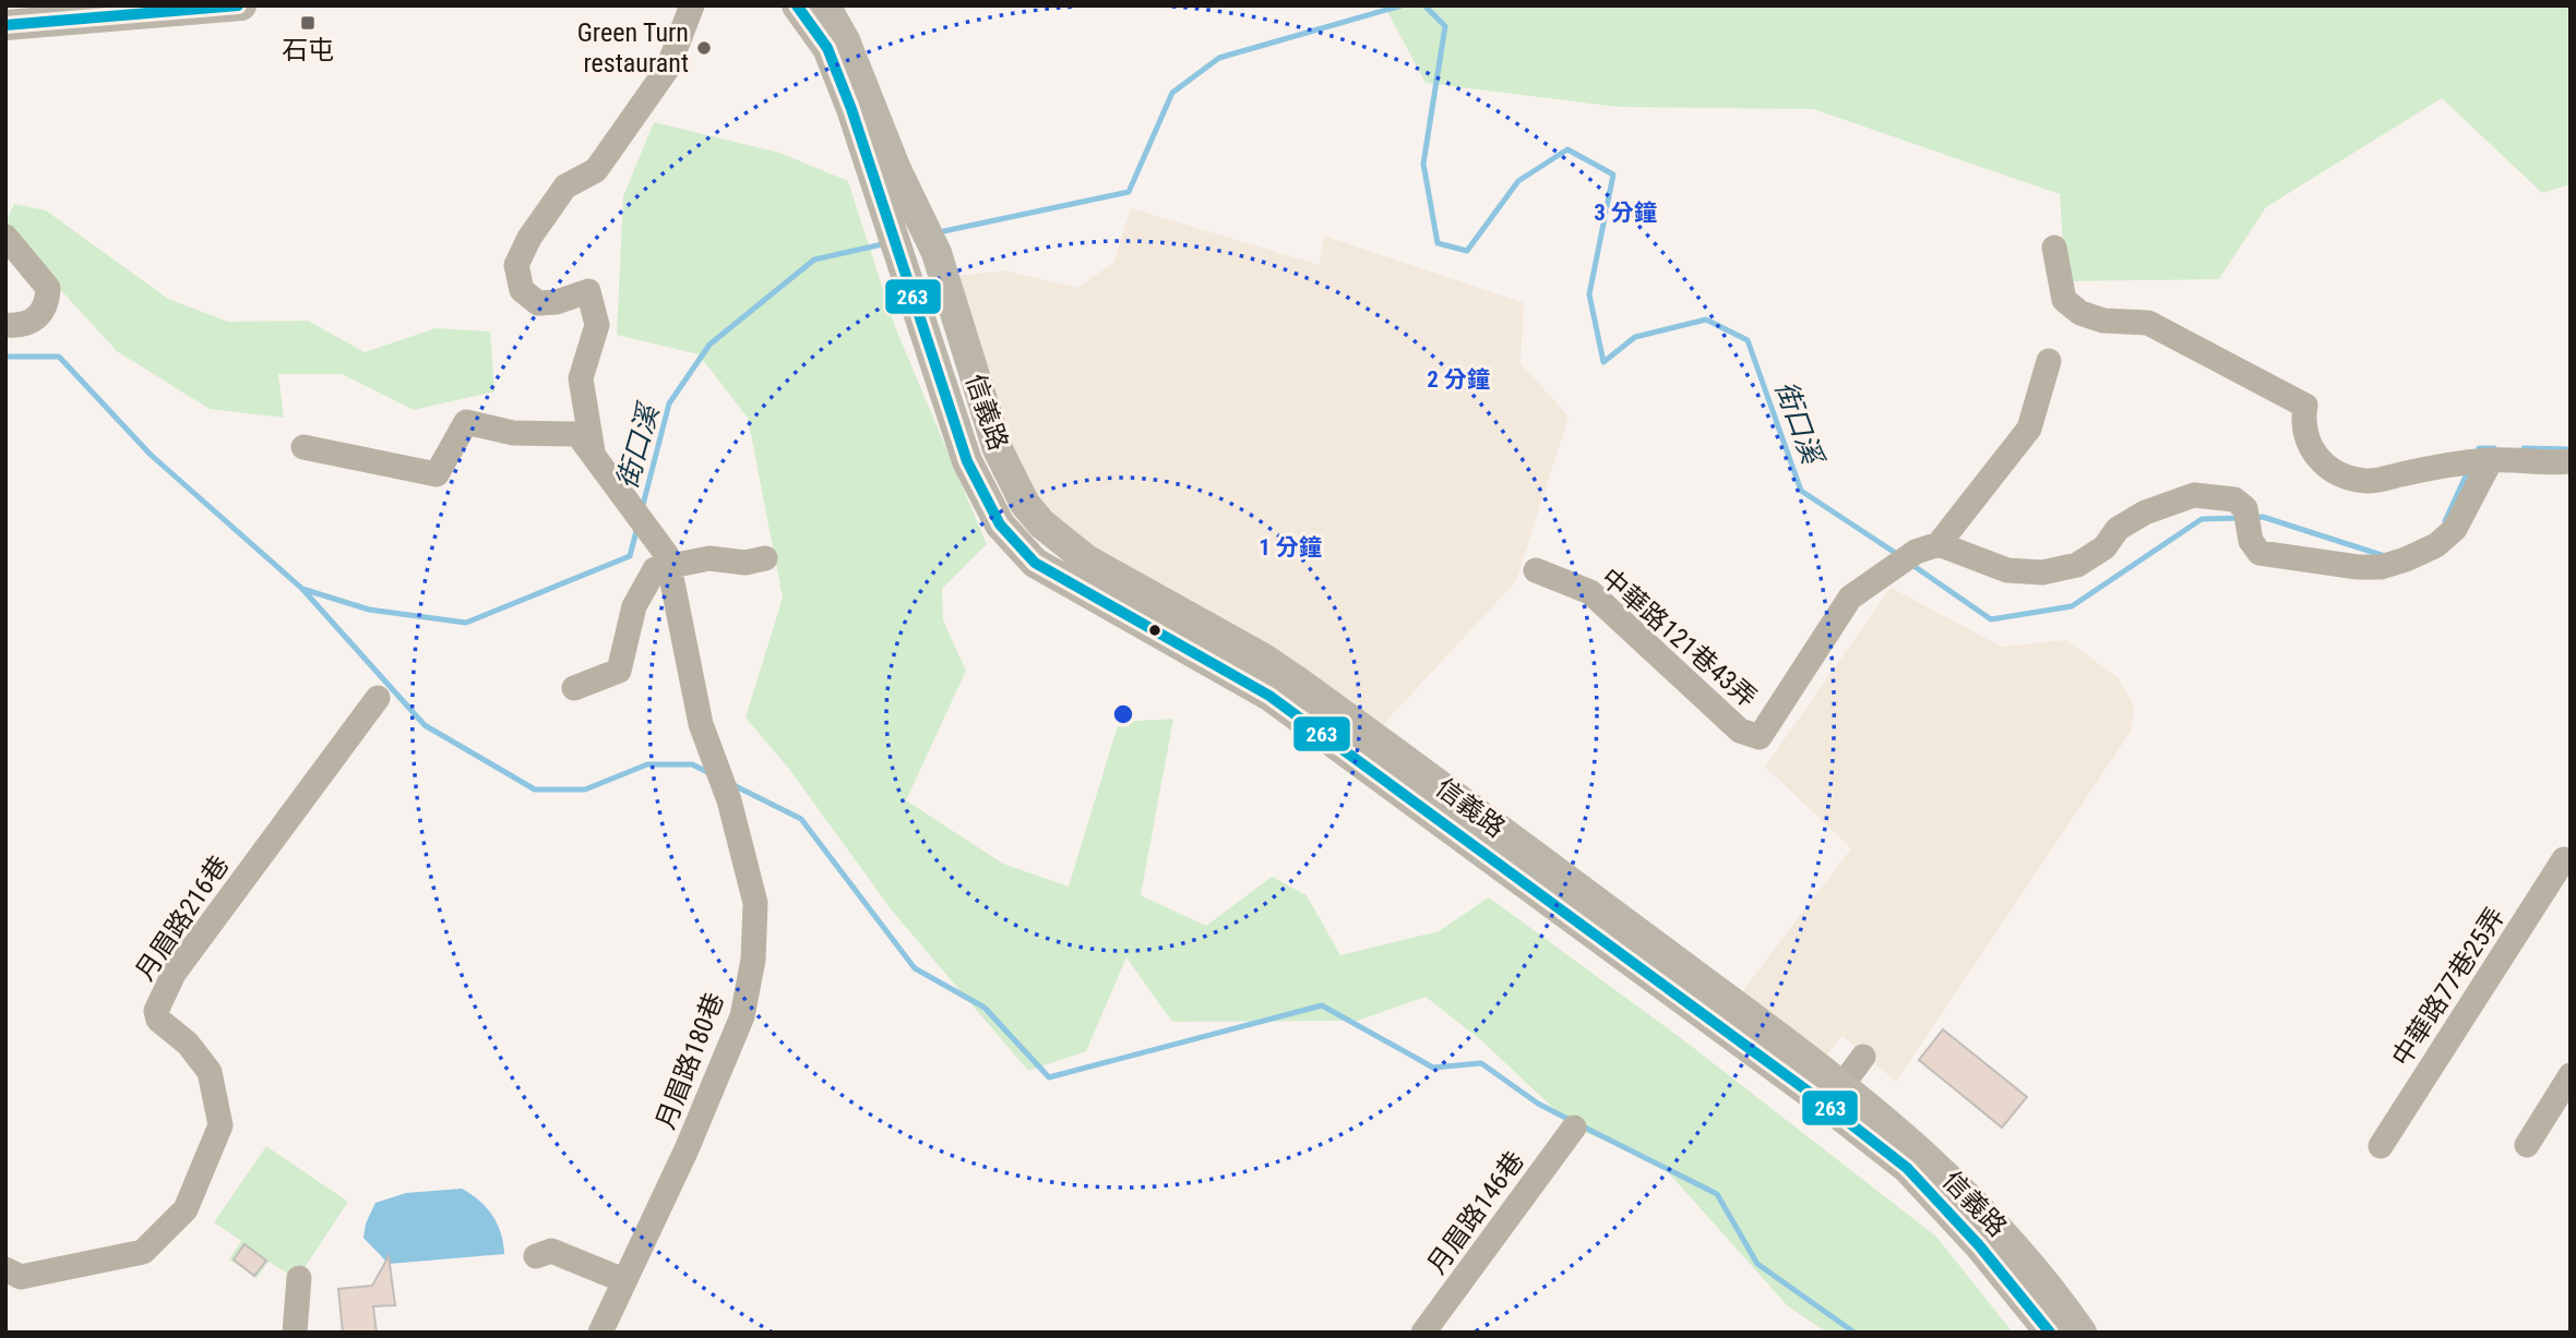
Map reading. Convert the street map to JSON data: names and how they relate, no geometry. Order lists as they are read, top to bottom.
{
  "streets": {
    "main road": ["信義路"],
    "street": [
      "中華路121巷43弄",
      "月眉路216巷",
      "中華路77巷25弄",
      "月眉路180巷",
      "月眉路146巷"
    ]
  },
  "water": ["街口溪"],
  "places": {
    "transit": ["石屯"],
    "other": ["Green Turn restaurant"]
  },
  "lines": ["transit line 263"],
  "rings": ["3 分鐘", "2 分鐘", "1 分鐘"]
}
